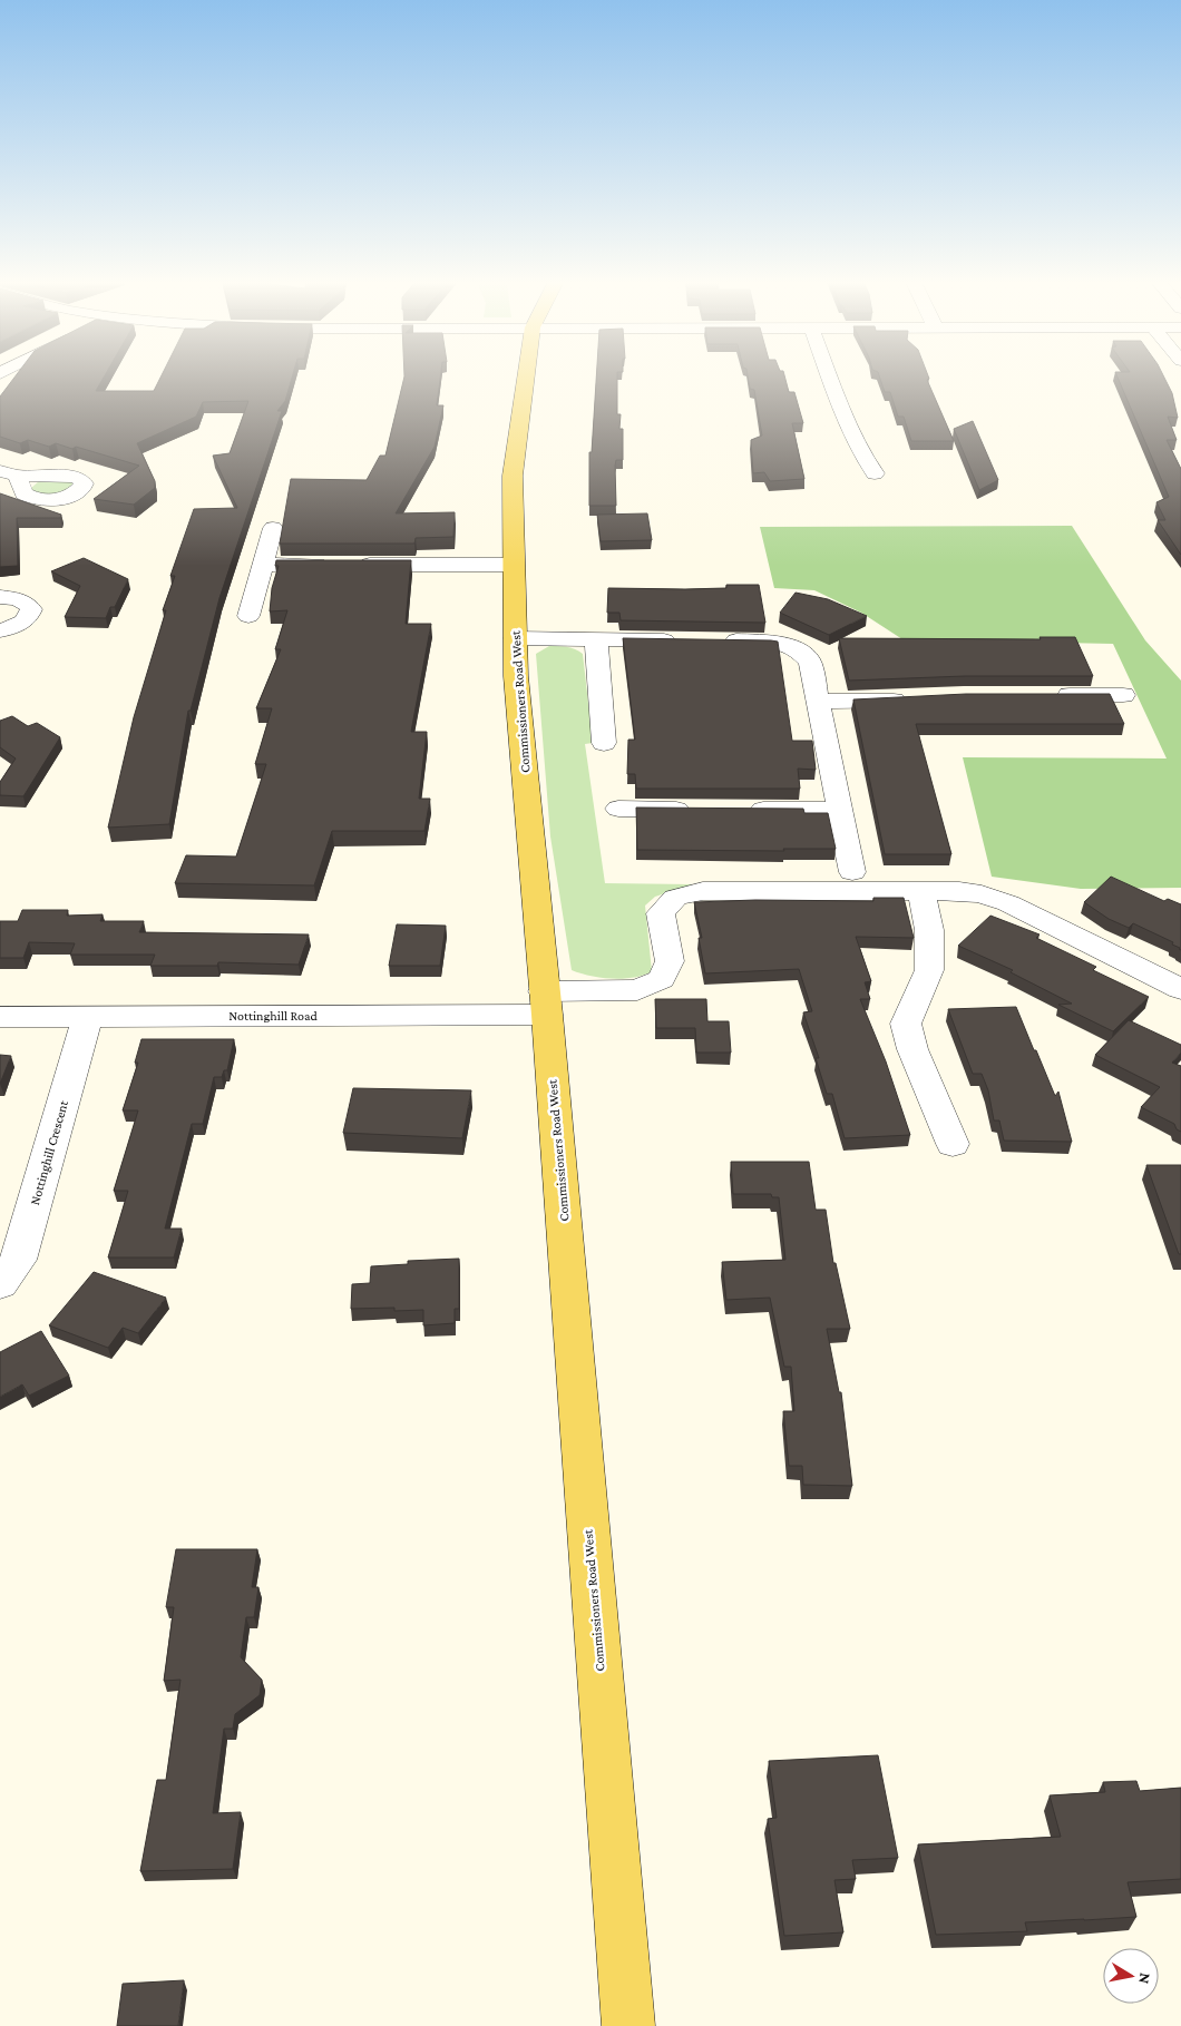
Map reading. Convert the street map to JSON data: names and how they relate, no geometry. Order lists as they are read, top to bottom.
{
  "streets": {
    "main road": ["Commissioners Road West"],
    "street": ["Nottinghill Road", "Nottinghill Crescent"]
  },
  "crossings": [
    ["Commissioners Road West", "Nottinghill Road"],
    ["Nottinghill Road", "Nottinghill Crescent"]
  ],
  "north": "right"
}
